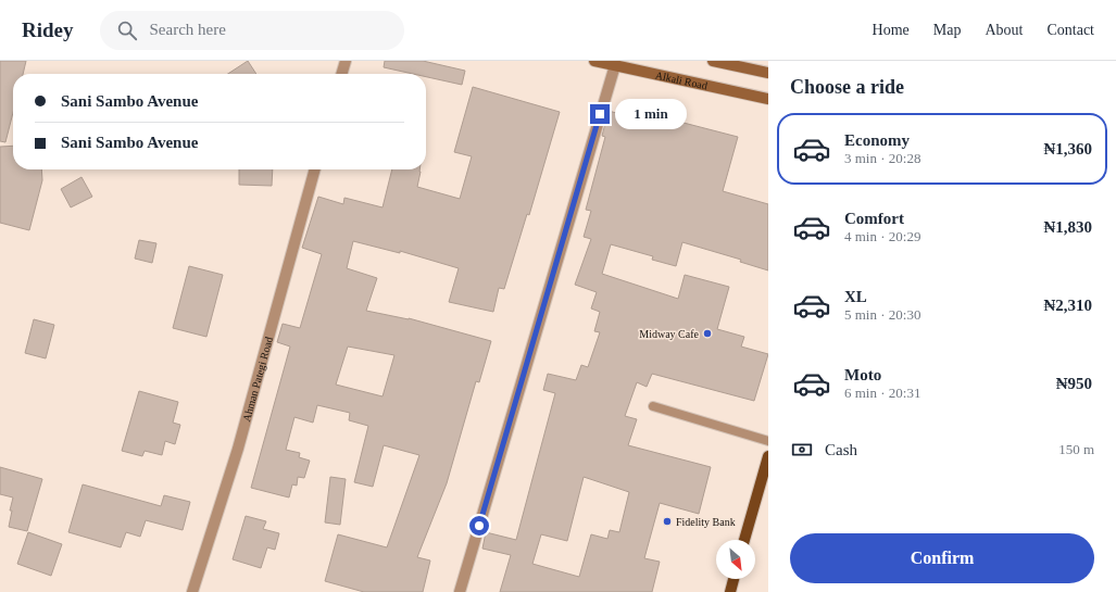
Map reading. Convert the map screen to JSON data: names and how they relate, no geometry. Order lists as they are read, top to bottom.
{
  "streets": {
    "main road": ["Alkali Road"],
    "street": ["Ahman Pategi Road"]
  },
  "places": ["Midway Cafe", "Fidelity Bank"],
  "north": "bottom right",
  "page": {
    "header": "Ridey",
    "search": "Search here",
    "nav": [
      "Home",
      "Map",
      "About",
      "Contact"
    ],
    "heading": "Choose a ride",
    "banner": ["Sani Sambo Avenue", "Sani Sambo Avenue"],
    "bubble": "1 min",
    "list": [
      {
        "name": "Economy",
        "note": "3 min · 20:28",
        "value": "₦1,360"
      },
      {
        "name": "Comfort",
        "note": "4 min · 20:29",
        "value": "₦1,830"
      },
      {
        "name": "XL",
        "note": "5 min · 20:30",
        "value": "₦2,310"
      },
      {
        "name": "Moto",
        "note": "6 min · 20:31",
        "value": "₦950"
      }
    ],
    "pay": ["Cash", "150 m"],
    "buttons": "Confirm"
  }
}
